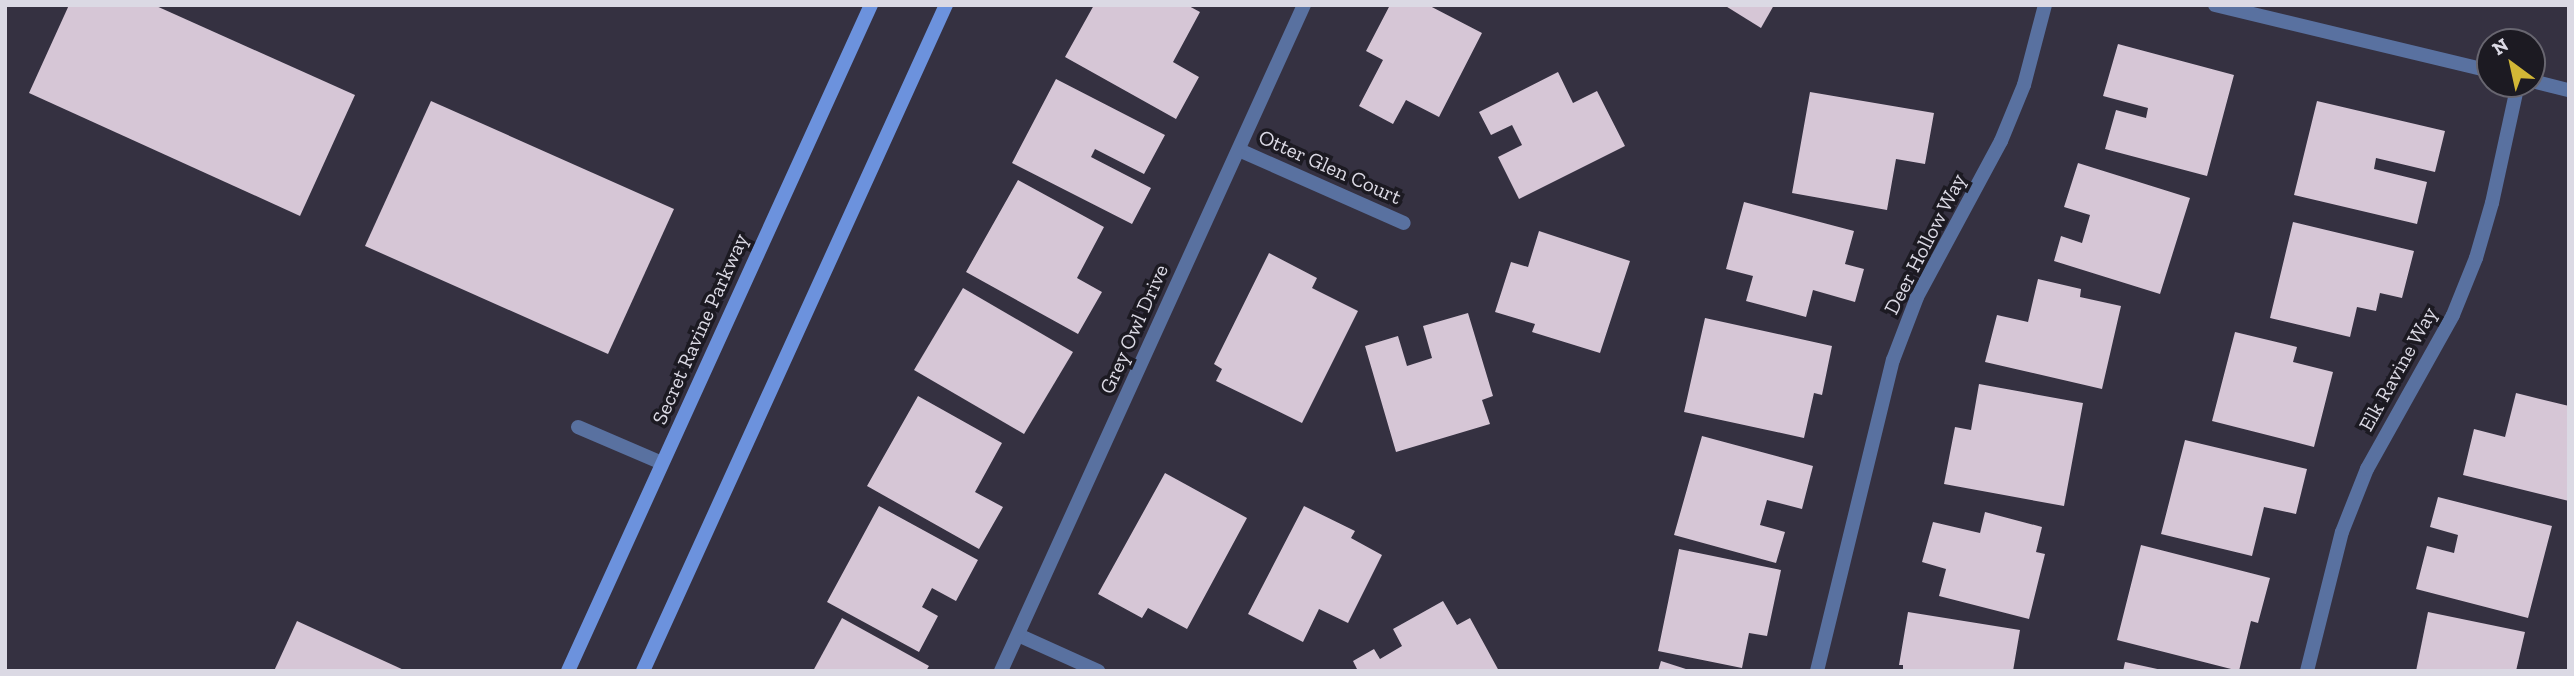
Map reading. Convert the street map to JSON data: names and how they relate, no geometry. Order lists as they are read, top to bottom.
{
  "streets": {
    "main road": ["Secret Ravine Parkway"],
    "street": [
      "Otter Glen Court",
      "Deer Hollow Way",
      "Grey Owl Drive",
      "Elk Ravine Way"
    ]
  },
  "crossings": [
    ["Otter Glen Court", "Grey Owl Drive"]
  ],
  "north": "top left"
}
